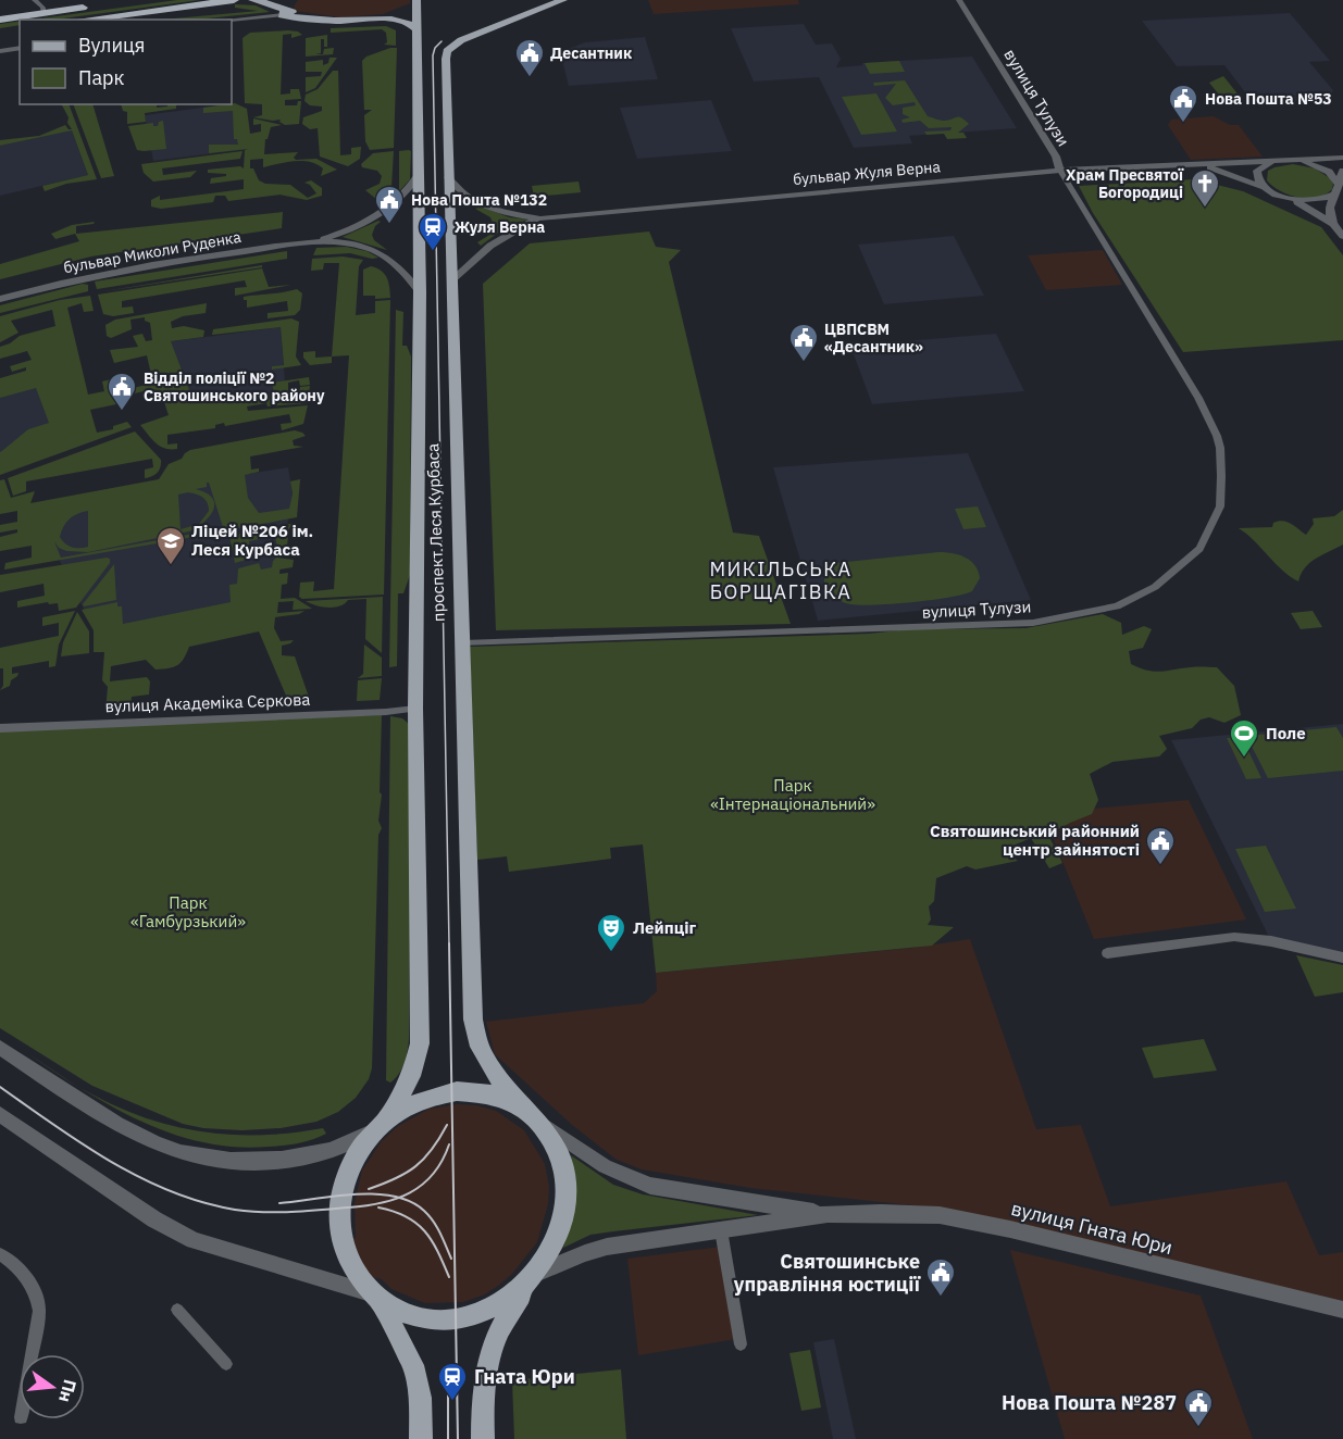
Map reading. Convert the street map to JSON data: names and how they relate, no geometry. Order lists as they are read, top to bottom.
{
  "streets": {
    "main road": ["проспект Леся Курбаса"],
    "street": [
      "вулиця Тулузи",
      "бульвар Жуля Верна",
      "бульвар Миколи Руденка",
      "вулиця Академіка Сєркова",
      "вулиця Гната Юри"
    ]
  },
  "crossings": [
    ["вулиця Тулузи", "бульвар Жуля Верна"],
    ["вулиця Тулузи", "проспект Леся Курбаса"],
    ["бульвар Жуля Верна", "проспект Леся Курбаса"],
    ["бульвар Миколи Руденка", "проспект Леся Курбаса"],
    ["проспект Леся Курбаса", "вулиця Академіка Сєркова"],
    ["проспект Леся Курбаса", "вулиця Гната Юри"]
  ],
  "districts": ["МИКІЛЬСЬКА БОРЩАГІВКА"],
  "parks": ["Парк «Інтернаціональний»", "Парк «Гамбурзький»"],
  "places": {
    "public building": [
      "Десантник",
      "Нова Пошта №53",
      "Нова Пошта №132",
      "ЦВПСВМ «Десантник»",
      "Відділ поліції №2 Святошинського району",
      "Святошинський районний центр зайнятості",
      "Святошинське управління юстиції",
      "Нова Пошта №287"
    ],
    "church": ["Храм Пресвятої Богородиці"],
    "station": ["Жуля Верна", "Гната Юри"],
    "school or university": ["Ліцей №206 ім. Леся Курбаса"],
    "sports": ["Поле"],
    "theatre": ["Лейпціг"]
  },
  "legend": ["Вулиця", "Парк"],
  "north": "right"
}
